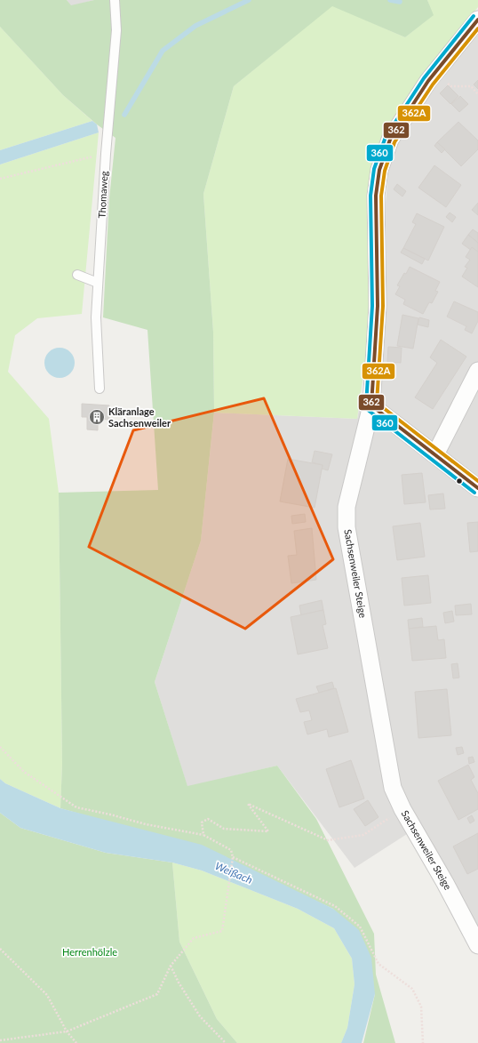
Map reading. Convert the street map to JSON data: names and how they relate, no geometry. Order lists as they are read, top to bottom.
{
  "streets": {
    "street": ["Sachsenweiler Steige"],
    "lane": ["Thomaweg"]
  },
  "water": ["Weißach"],
  "parks": ["Herrenhölzle"],
  "places": {
    "building": ["Kläranlage Sachsenweiler"]
  },
  "lines": ["transit line 360", "transit line 362", "transit line 362A"]
}
